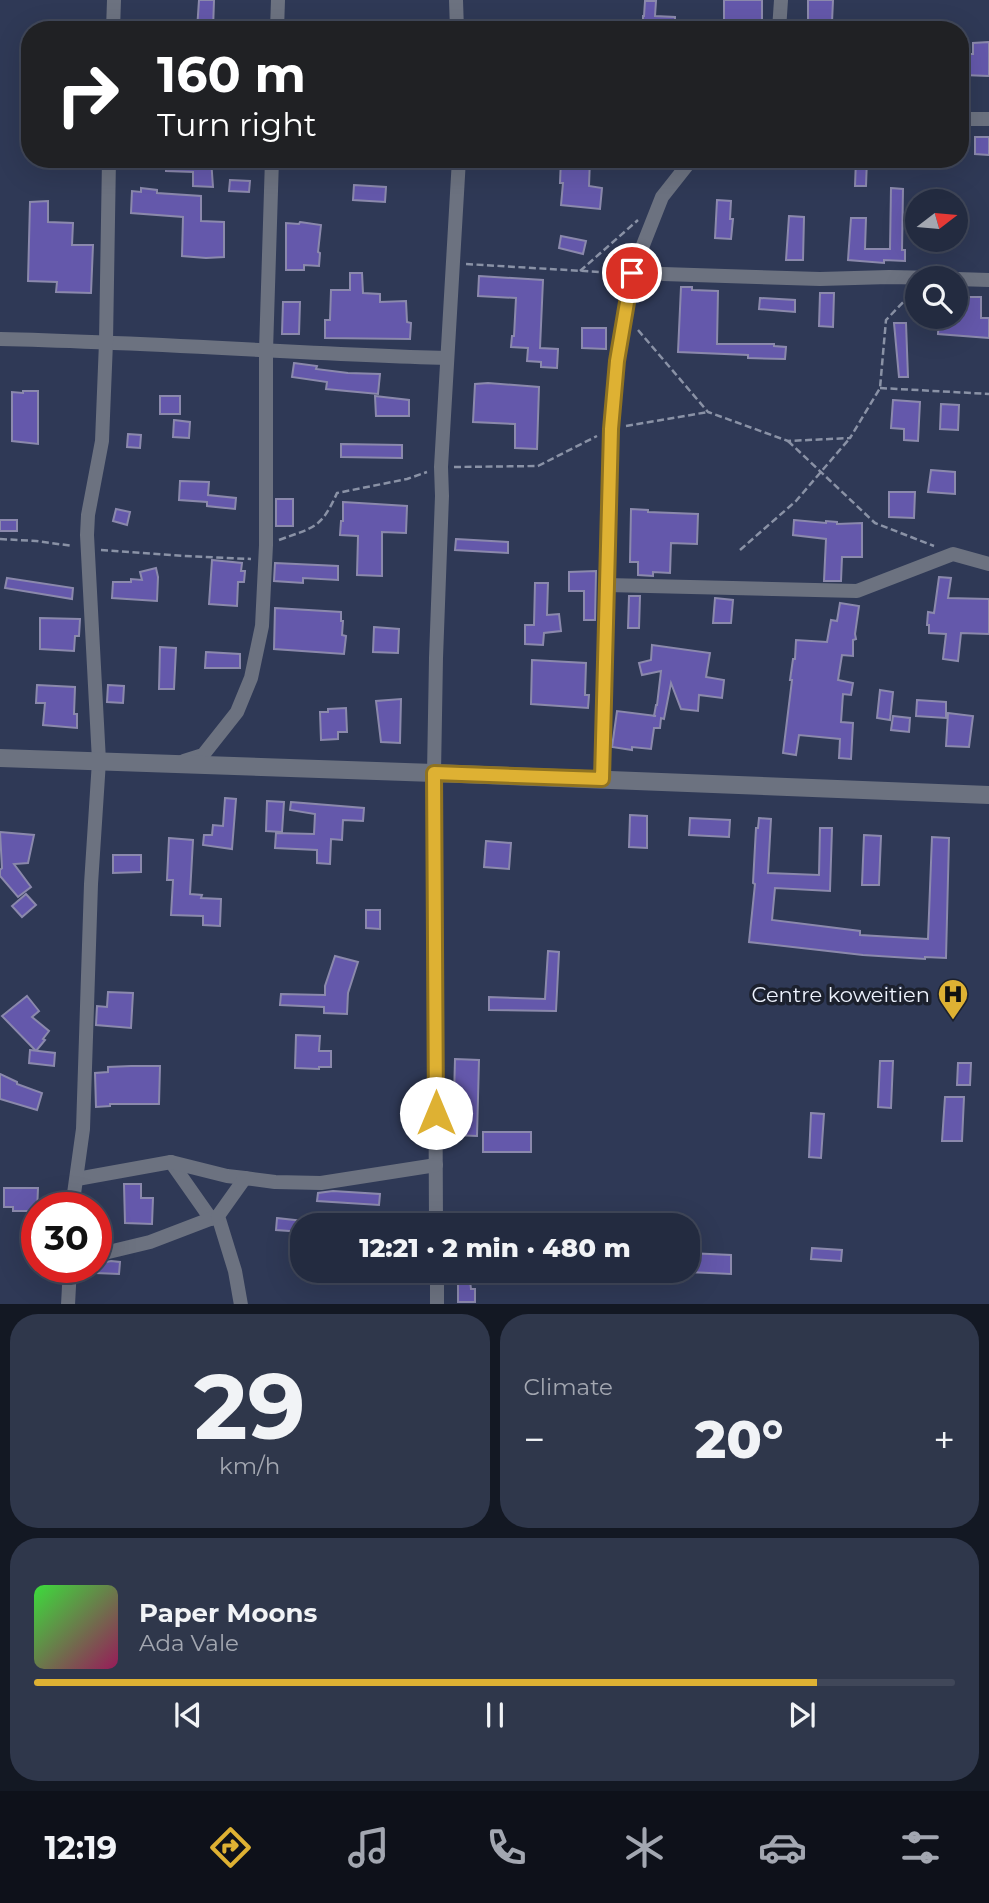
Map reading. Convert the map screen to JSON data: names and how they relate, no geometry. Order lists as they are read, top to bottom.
{
  "places": {
    "hospital": ["Centre koweitien"]
  },
  "north": "right",
  "page": {
    "turn": ["160 m", "Turn right"],
    "limit": "30",
    "trip": "12:21 · 2 min · 480 m",
    "tile": [
      ["29", "km/h"],
      "Climate"
    ],
    "heat": ["−", "20°", "+"],
    "song": ["Paper Moons", "Ada Vale"],
    "tabs": "12:19"
  }
}
